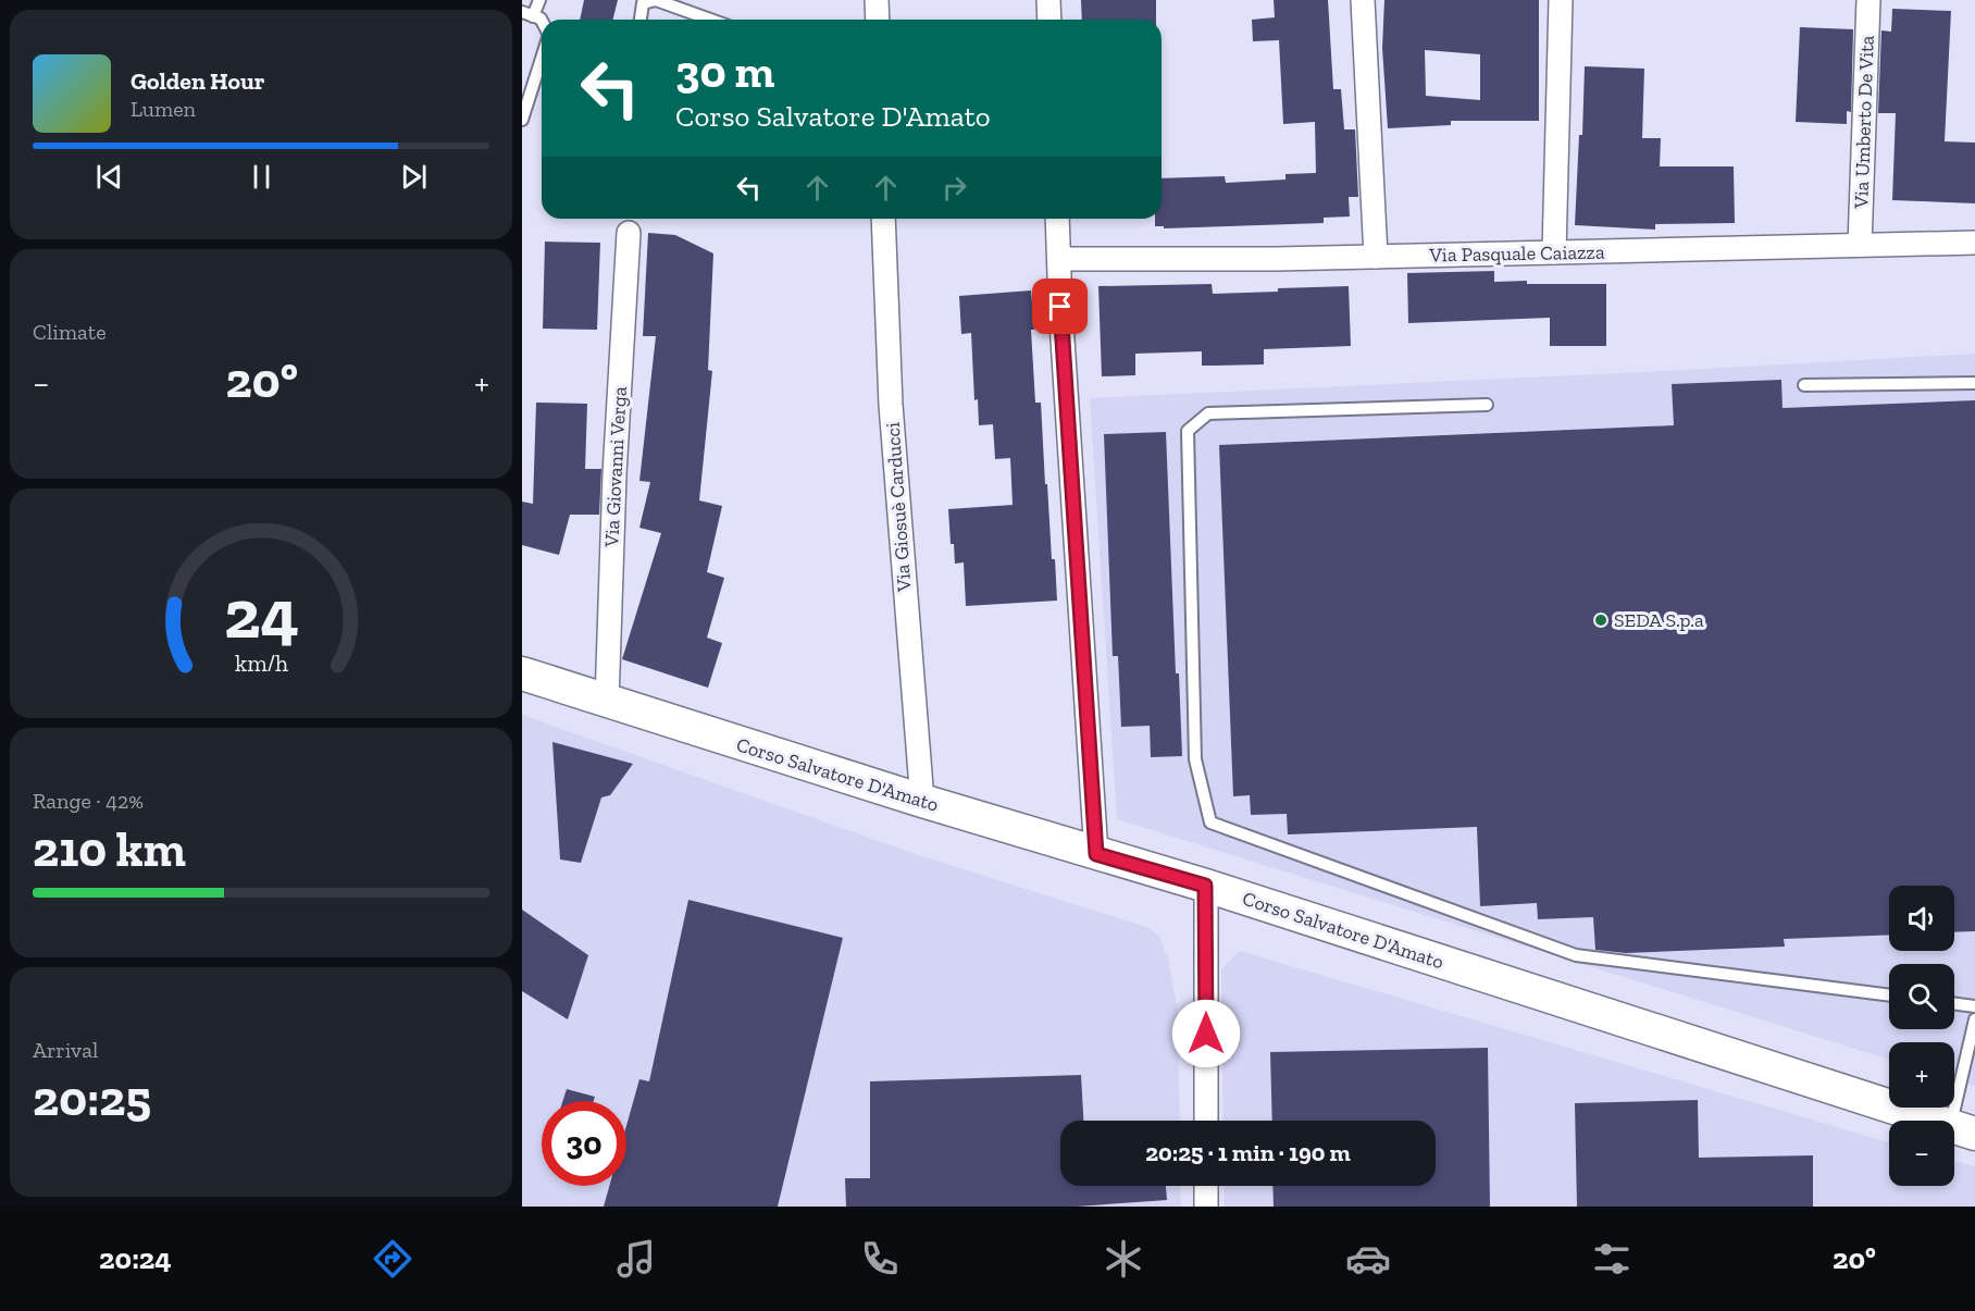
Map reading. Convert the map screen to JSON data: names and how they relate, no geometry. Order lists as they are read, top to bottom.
{
  "streets": {
    "street": [
      "Via Umberto De Vita",
      "Via Pasquale Caiazza",
      "Via Giovanni Verga",
      "Via Giosuè Carducci",
      "Corso Salvatore D'Amato"
    ]
  },
  "crossings": [
    ["Via Umberto De Vita", "Via Pasquale Caiazza"],
    ["Via Giovanni Verga", "Corso Salvatore D'Amato"],
    ["Via Giosuè Carducci", "Corso Salvatore D'Amato"]
  ],
  "places": ["SEDA S.p.a"],
  "page": {
    "turn": ["30 m", "Corso Salvatore D'Amato"],
    "song": ["Golden Hour", "Lumen"],
    "tile": [
      "Climate",
      ["Range · 42%", "210 km"],
      ["Arrival", "20:25"]
    ],
    "heat": ["−", "20°", "+"],
    "map_buttons": ["+", "−"],
    "limit": "30",
    "trip": "20:25 · 1 min · 190 m",
    "tabs": ["20:24", "20°"],
    "gauge": ["24", "km/h"]
  }
}
